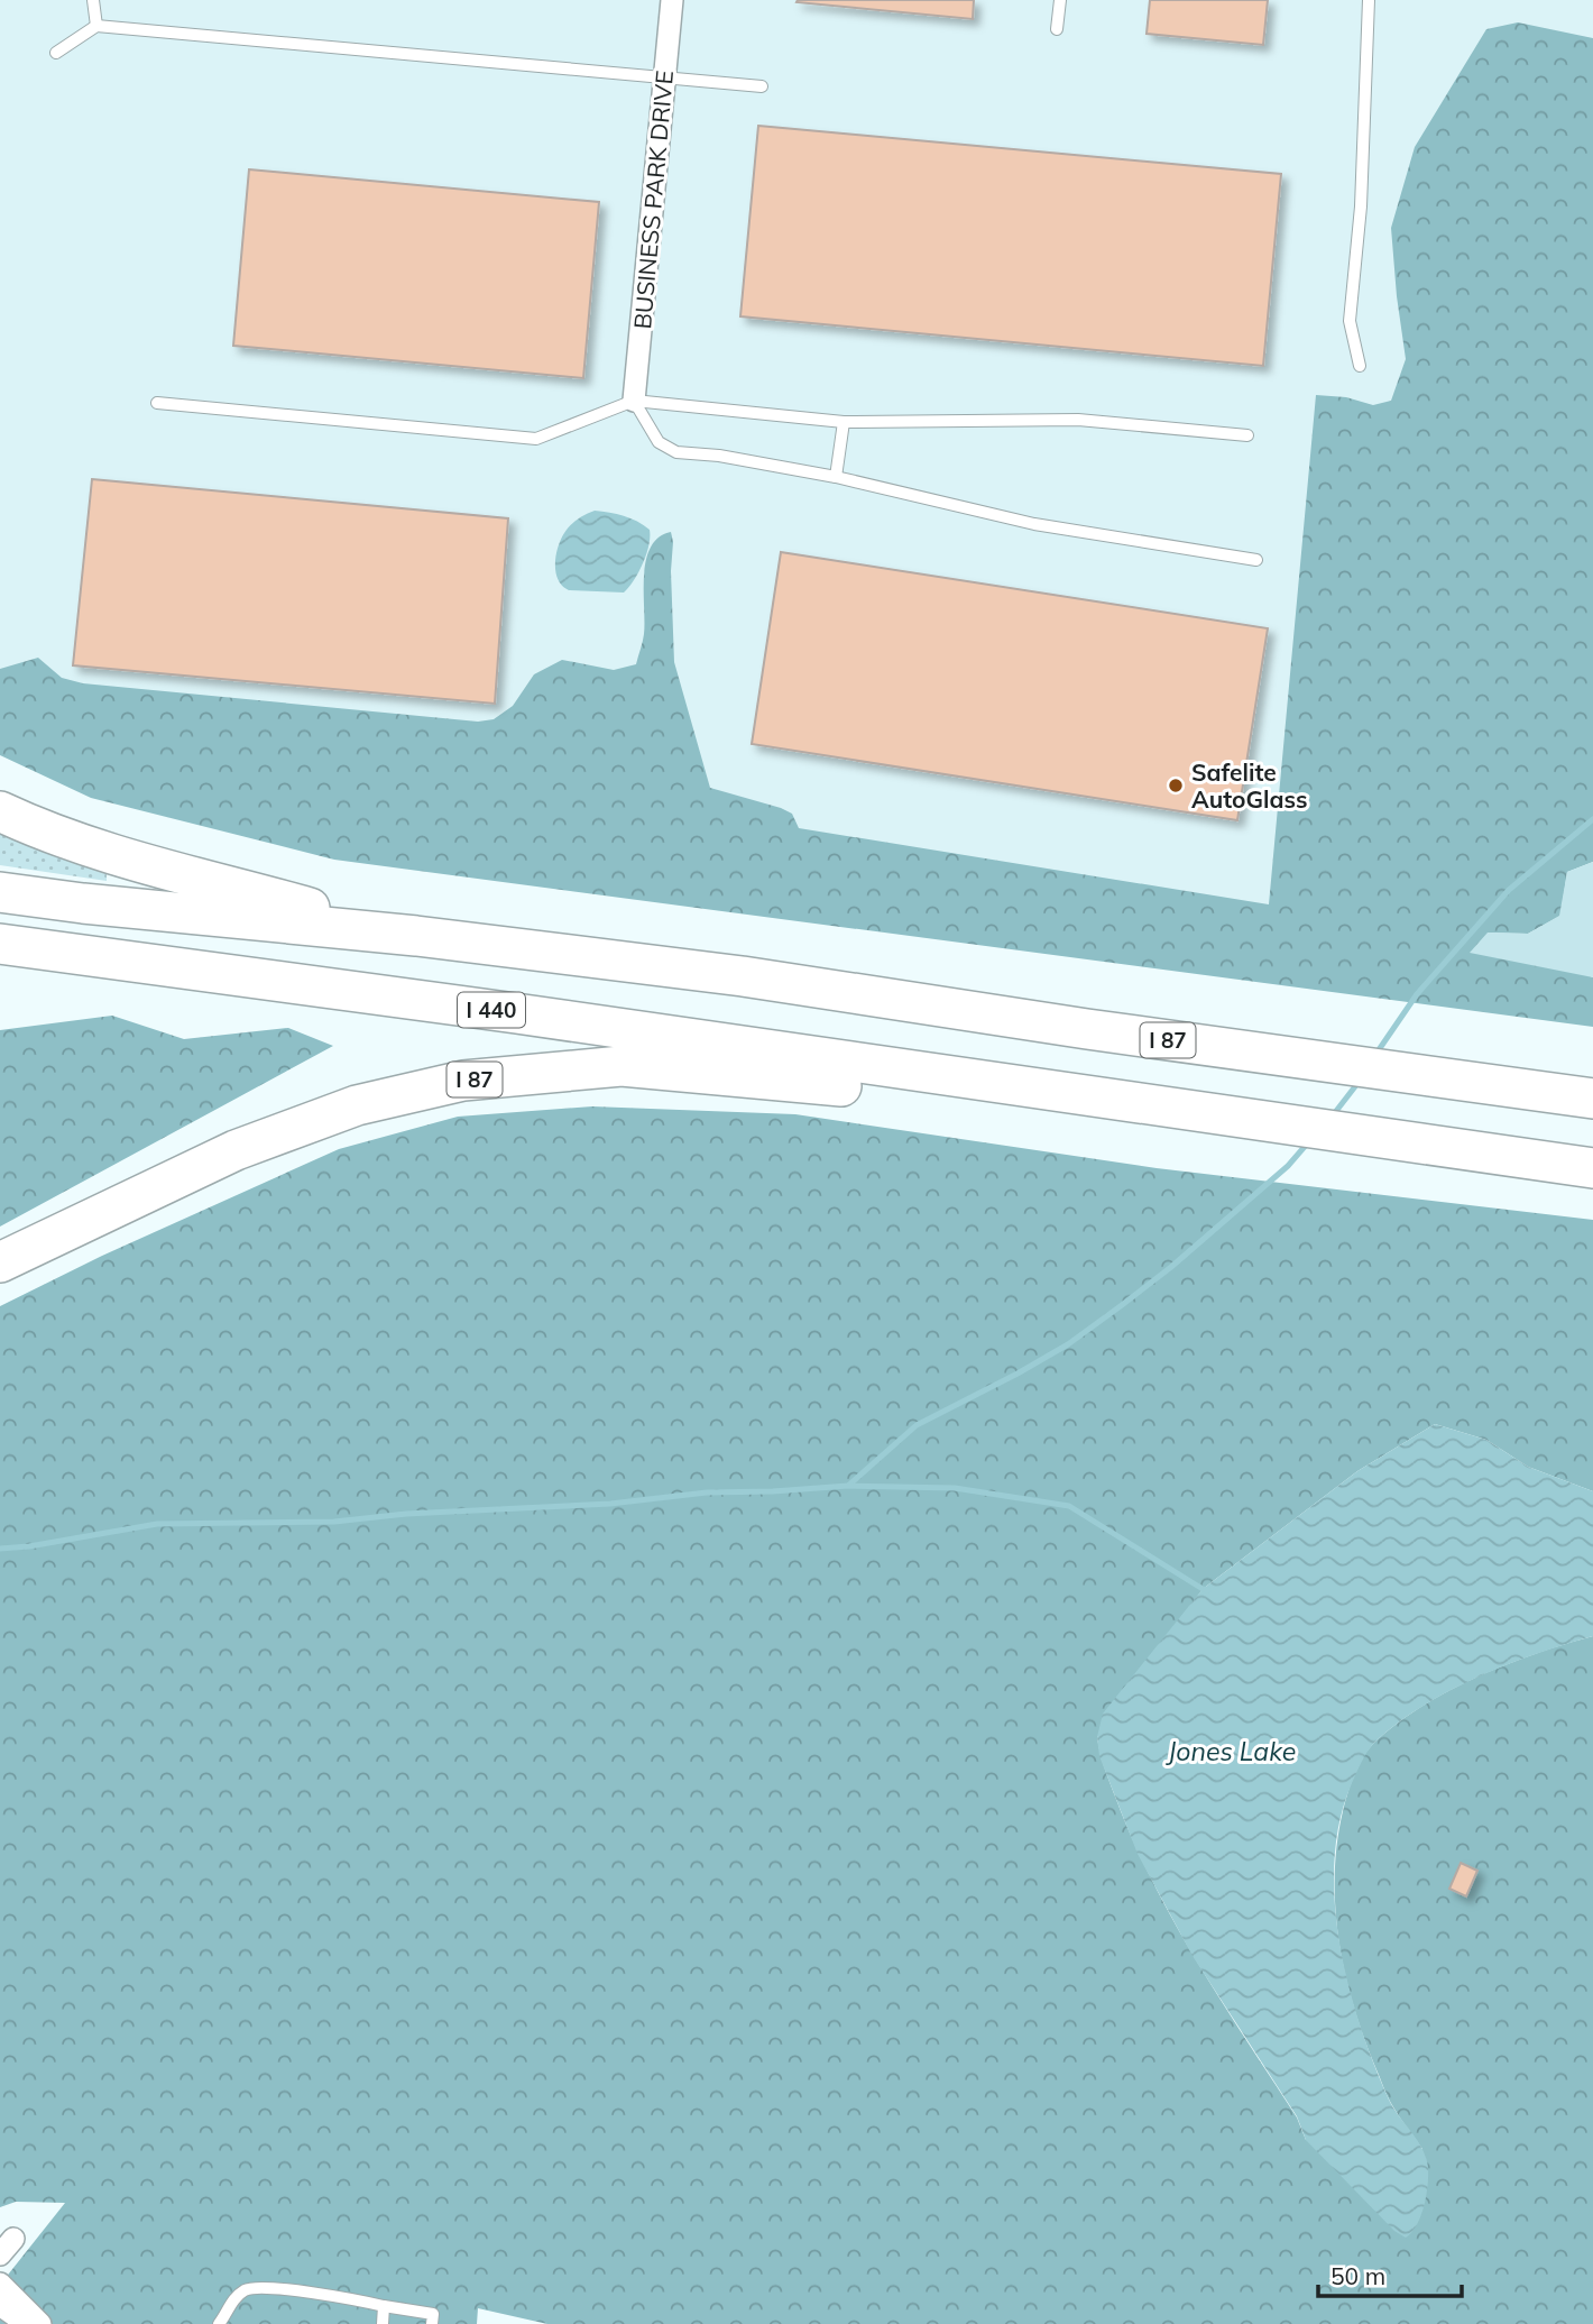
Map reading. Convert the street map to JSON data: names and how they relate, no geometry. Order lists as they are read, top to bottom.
{
  "streets": {
    "highway": ["I 440", "I 87"],
    "street": ["BUSINESS PARK DRIVE"]
  },
  "crossings": [
    ["I 440", "I 87"]
  ],
  "water": ["Jones Lake"],
  "places": ["Safelite AutoGlass"],
  "scale_bar": "50 m"
}
